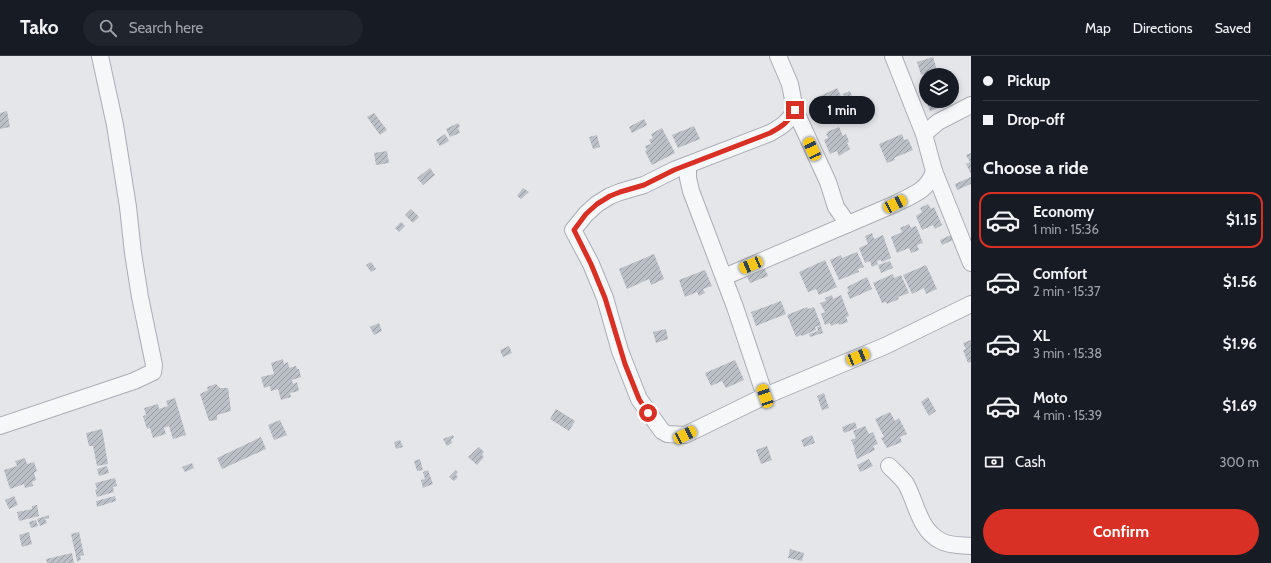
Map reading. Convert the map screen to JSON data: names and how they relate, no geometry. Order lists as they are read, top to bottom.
{
  "page": {
    "header": "Tako",
    "search": "Search here",
    "nav": ["Map", "Directions", "Saved"],
    "banner": ["Pickup", "Drop-off"],
    "bubble": "1 min",
    "heading": "Choose a ride",
    "list": [
      {
        "name": "Economy",
        "note": "1 min · 15:36",
        "value": "$1.15"
      },
      {
        "name": "Comfort",
        "note": "2 min · 15:37",
        "value": "$1.56"
      },
      {
        "name": "XL",
        "note": "3 min · 15:38",
        "value": "$1.96"
      },
      {
        "name": "Moto",
        "note": "4 min · 15:39",
        "value": "$1.69"
      }
    ],
    "pay": ["Cash", "300 m"],
    "buttons": "Confirm"
  }
}
